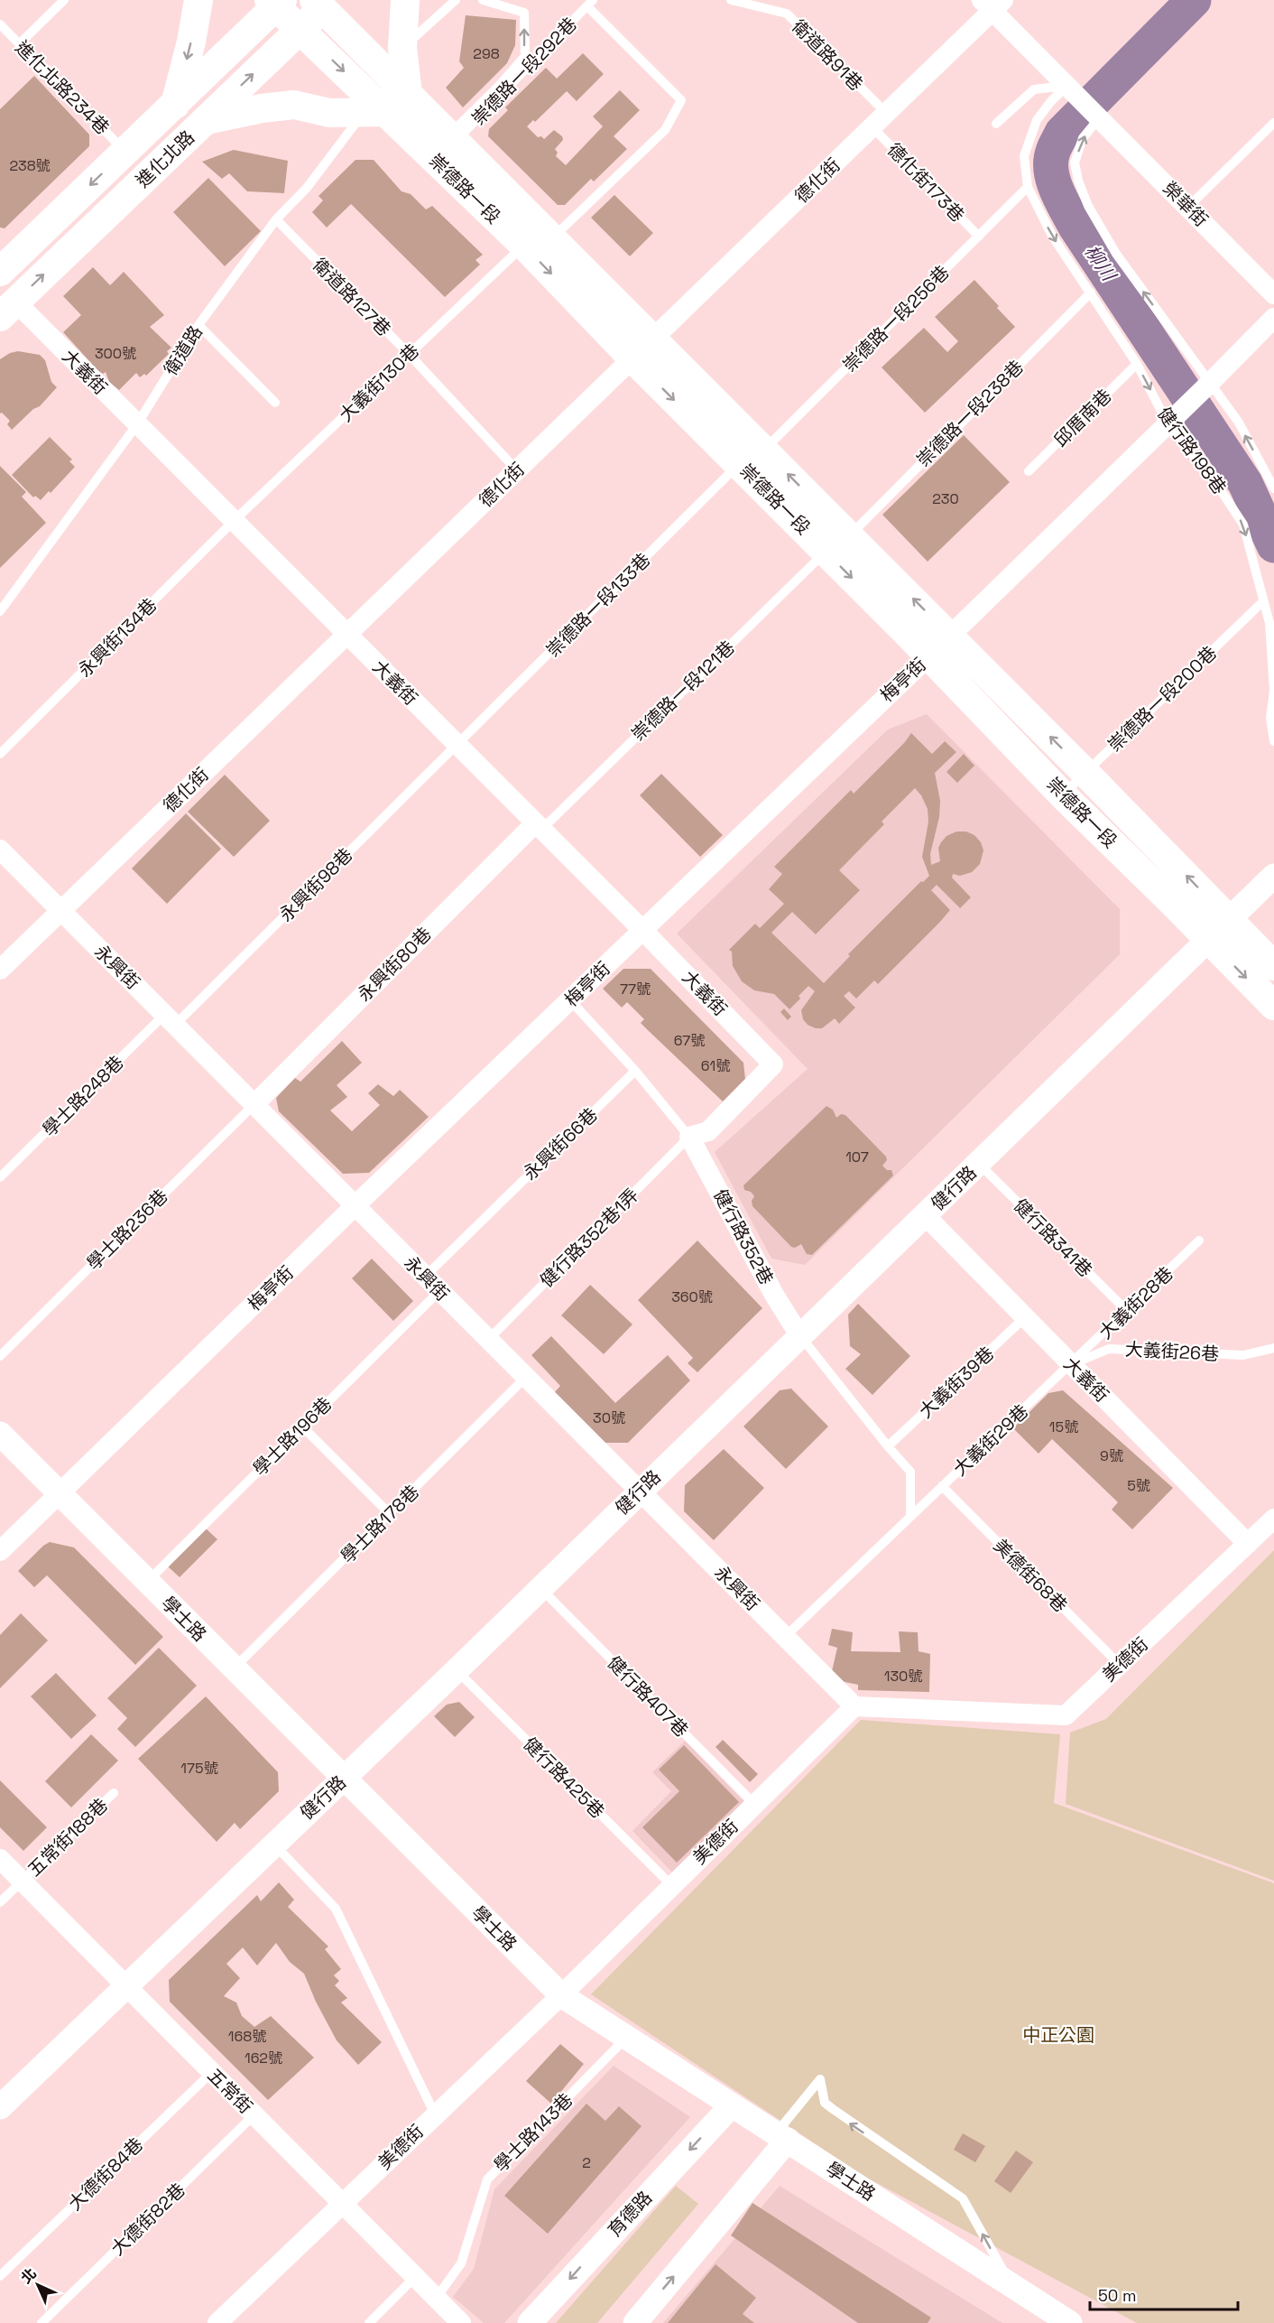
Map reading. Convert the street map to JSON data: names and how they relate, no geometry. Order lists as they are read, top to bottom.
{
  "streets": {
    "main road": ["進化北路", "崇德路一段"],
    "street": [
      "德化街",
      "榮華街",
      "大義街",
      "梅亭街",
      "永興街80巷",
      "永興街",
      "健行路",
      "健行路352巷",
      "學士路",
      "美德街",
      "五常街",
      "育德路"
    ],
    "lane": [
      "衛道路91巷",
      "崇德路一段292巷",
      "進化北路234巷",
      "德化街173巷",
      "衛道路127巷",
      "崇德路一段256巷",
      "衛道路",
      "大義街130巷",
      "崇德路一段238巷",
      "邱厝南巷",
      "健行路198巷",
      "崇德路一段133巷",
      "永興街134巷",
      "崇德路一段121巷",
      "崇德路一段200巷",
      "永興街98巷",
      "學士路248巷",
      "永興街66巷",
      "學士路236巷",
      "健行路352巷1弄",
      "健行路341巷",
      "大義街28巷",
      "大義街26巷",
      "大義街39巷",
      "學士路196巷",
      "大義街29巷",
      "學士路178巷",
      "美德街68巷",
      "健行路407巷",
      "健行路425巷",
      "五常街188巷",
      "學士路143巷",
      "大德街84巷",
      "大德街82巷"
    ]
  },
  "crossings": [
    ["衛道路91巷", "德化街"],
    ["衛道路91巷", "德化街173巷"],
    ["崇德路一段292巷", "崇德路一段"],
    ["進化北路234巷", "進化北路"],
    ["進化北路", "崇德路一段"],
    ["進化北路", "大義街"],
    ["德化街", "德化街173巷"],
    ["德化街", "崇德路一段"],
    ["德化街", "衛道路127巷"],
    ["德化街", "大義街"],
    ["德化街", "永興街"],
    ["德化街173巷", "崇德路一段256巷"],
    ["崇德路一段", "崇德路一段256巷"],
    ["崇德路一段", "衛道路"],
    ["崇德路一段", "大義街130巷"],
    ["崇德路一段", "崇德路一段238巷"],
    ["崇德路一段", "崇德路一段133巷"],
    ["崇德路一段", "梅亭街"],
    ["崇德路一段", "崇德路一段121巷"],
    ["崇德路一段", "崇德路一段200巷"],
    ["崇德路一段", "健行路"],
    ["榮華街", "健行路198巷"],
    ["衛道路127巷", "衛道路"],
    ["衛道路127巷", "大義街130巷"],
    ["崇德路一段256巷", "健行路198巷"],
    ["衛道路", "大義街"],
    ["大義街", "大義街130巷"],
    ["大義街", "崇德路一段133巷"],
    ["大義街", "永興街134巷"],
    ["大義街", "梅亭街"],
    ["大義街", "崇德路一段121巷"],
    ["大義街", "永興街98巷"],
    ["大義街", "永興街80巷"],
    ["大義街", "健行路"],
    ["大義街", "健行路352巷"],
    ["大義街", "健行路352巷1弄"],
    ["大義街", "大義街28巷"],
    ["大義街", "大義街26巷"],
    ["大義街", "大義街39巷"],
    ["大義街", "大義街29巷"],
    ["大義街", "美德街"],
    ["大義街130巷", "永興街134巷"],
    ["崇德路一段238巷", "健行路198巷"],
    ["邱厝南巷", "健行路198巷"],
    ["健行路198巷", "梅亭街"],
    ["健行路198巷", "崇德路一段200巷"],
    ["崇德路一段133巷", "永興街98巷"],
    ["梅亭街", "永興街"],
    ["梅亭街", "學士路"],
    ["崇德路一段121巷", "永興街80巷"],
    ["永興街98巷", "永興街"],
    ["永興街98巷", "學士路248巷"],
    ["永興街80巷", "永興街"],
    ["永興街80巷", "學士路236巷"],
    ["永興街", "學士路248巷"],
    ["永興街", "永興街66巷"],
    ["永興街", "健行路"],
    ["永興街", "學士路236巷"],
    ["永興街", "健行路352巷1弄"],
    ["永興街", "學士路196巷"],
    ["永興街", "大義街29巷"],
    ["永興街", "學士路178巷"],
    ["永興街", "美德街"],
    ["健行路", "健行路352巷"],
    ["健行路", "健行路341巷"],
    ["健行路", "學士路"],
    ["健行路", "健行路407巷"],
    ["健行路", "健行路425巷"],
    ["健行路", "五常街"],
    ["健行路352巷", "健行路352巷1弄"],
    ["健行路341巷", "大義街28巷"],
    ["大義街28巷", "大義街26巷"],
    ["大義街28巷", "大義街29巷"],
    ["大義街26巷", "大義街29巷"],
    ["學士路196巷", "學士路"],
    ["大義街29巷", "美德街68巷"],
    ["學士路178巷", "學士路"],
    ["美德街68巷", "美德街"],
    ["學士路", "美德街"],
    ["學士路", "學士路143巷"],
    ["學士路", "育德路"],
    ["美德街", "健行路407巷"],
    ["美德街", "健行路425巷"],
    ["美德街", "五常街"],
    ["五常街188巷", "五常街"],
    ["五常街", "學士路143巷"],
    ["五常街", "大德街84巷"],
    ["五常街", "大德街82巷"]
  ],
  "water": ["柳川"],
  "parks": ["中正公園"],
  "house_numbers": [
    "298",
    "238號",
    "300號",
    "230",
    "77號",
    "67號",
    "61號",
    "107",
    "360號",
    "30號",
    "15號",
    "9號",
    "5號",
    "130號",
    "175號",
    "168號",
    "162號",
    "2"
  ],
  "scale_bar": "50 m",
  "north": "top left"
}
